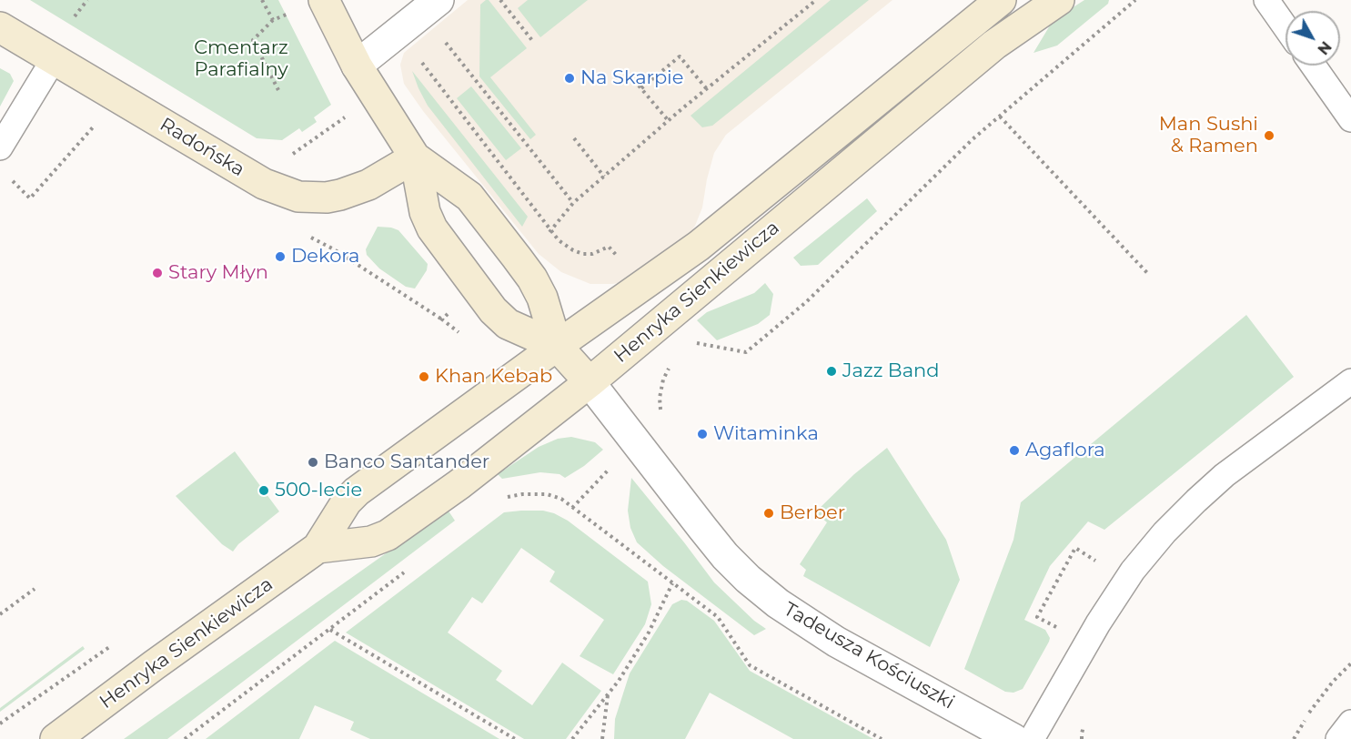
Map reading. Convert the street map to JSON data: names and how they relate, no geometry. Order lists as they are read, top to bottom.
{
  "streets": {
    "main road": ["Radońska", "Henryka Sienkiewicza"],
    "street": ["Tadeusza Kościuszki"]
  },
  "crossings": [
    ["Henryka Sienkiewicza", "Tadeusza Kościuszki"]
  ],
  "parks": ["Cmentarz Parafialny"],
  "places": [
    "Na Skarpie",
    "Man Sushi & Ramen",
    "Dekora",
    "Stary Młyn",
    "Jazz Band",
    "Khan Kebab",
    "Witaminka",
    "Agaflora",
    "Banco Santander",
    "500-lecie",
    "Berber"
  ],
  "north": "bottom right"
}
